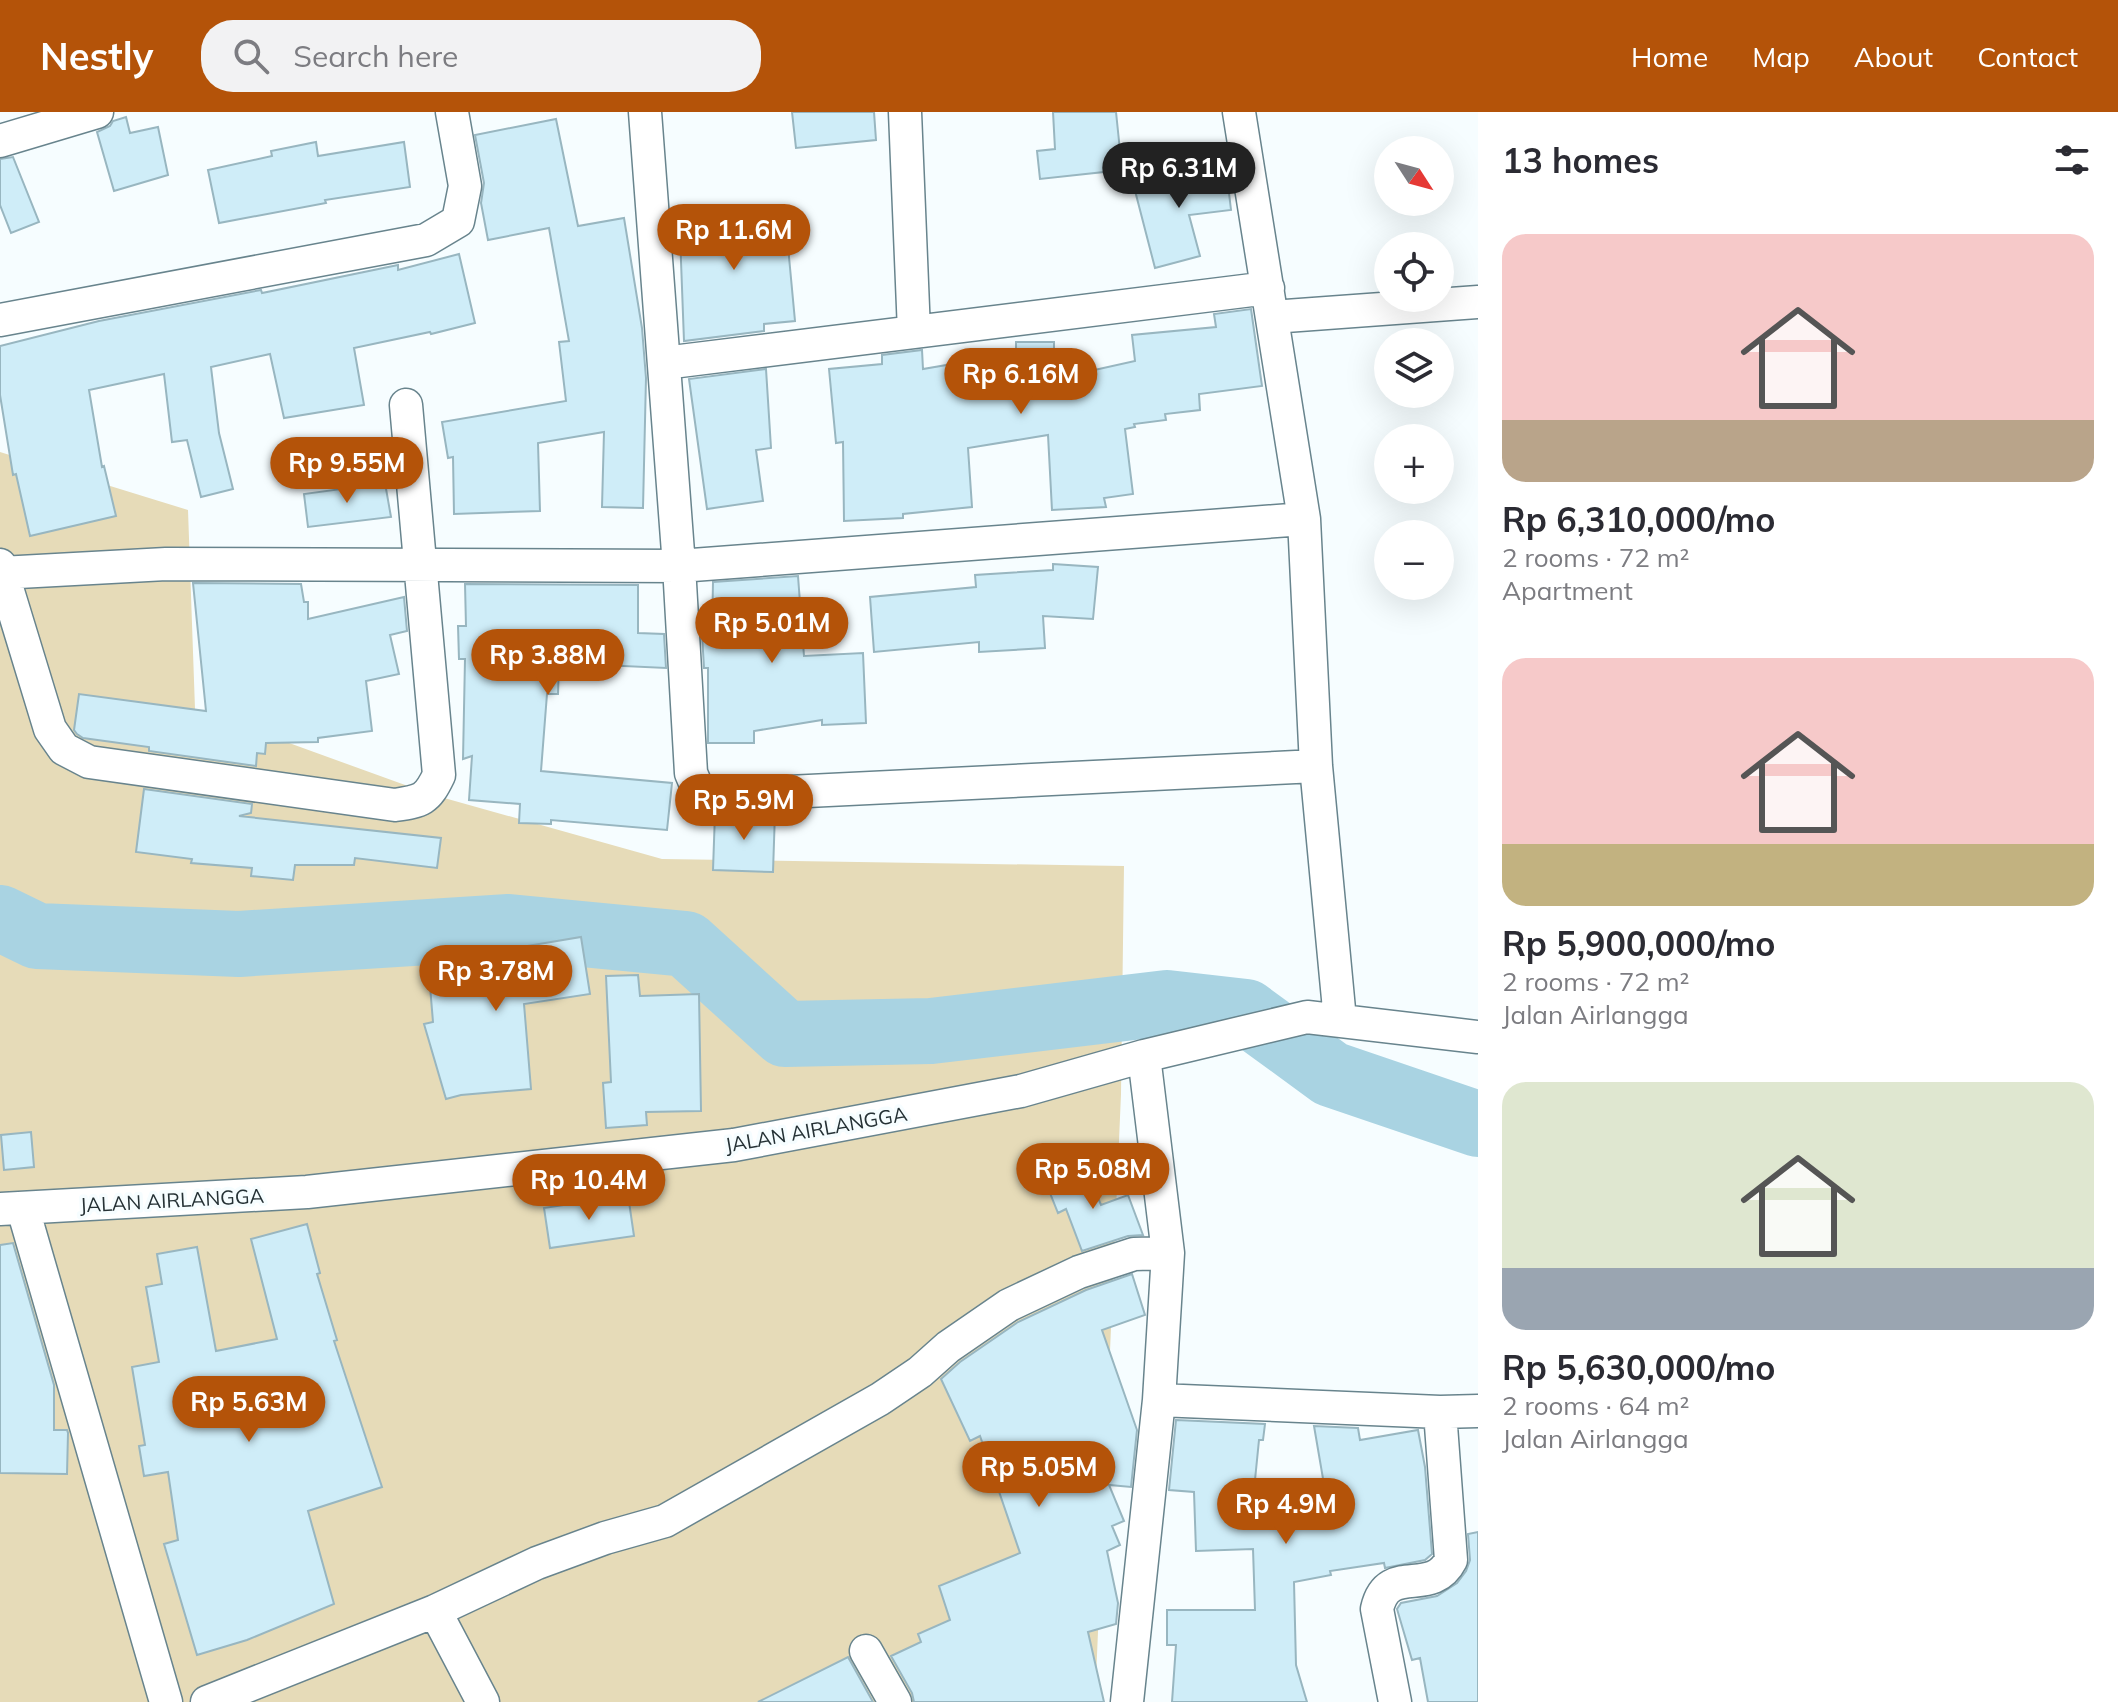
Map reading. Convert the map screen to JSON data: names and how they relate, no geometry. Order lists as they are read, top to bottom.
{
  "streets": {
    "street": ["JALAN AIRLANGGA"]
  },
  "north": "bottom right",
  "page": {
    "header": "Nestly",
    "search": "Search here",
    "nav": [
      "Home",
      "Map",
      "About",
      "Contact"
    ],
    "heading": "13 homes",
    "map_buttons": ["+", "−"],
    "price": [
      "Rp 6.31M",
      "Rp 11.6M",
      "Rp 6.16M",
      "Rp 9.55M",
      "Rp 5.01M",
      "Rp 3.88M",
      "Rp 5.9M",
      "Rp 3.78M",
      "Rp 5.08M",
      "Rp 10.4M",
      "Rp 5.63M",
      "Rp 5.05M",
      "Rp 4.9M"
    ],
    "list": [
      {
        "name": "Rp 6,310,000/mo",
        "note": "2 rooms · 72 m² · Apartment"
      },
      {
        "name": "Rp 5,900,000/mo",
        "note": "2 rooms · 72 m² · Jalan Airlangga"
      },
      {
        "name": "Rp 5,630,000/mo",
        "note": "2 rooms · 64 m² · Jalan Airlangga"
      }
    ]
  }
}
